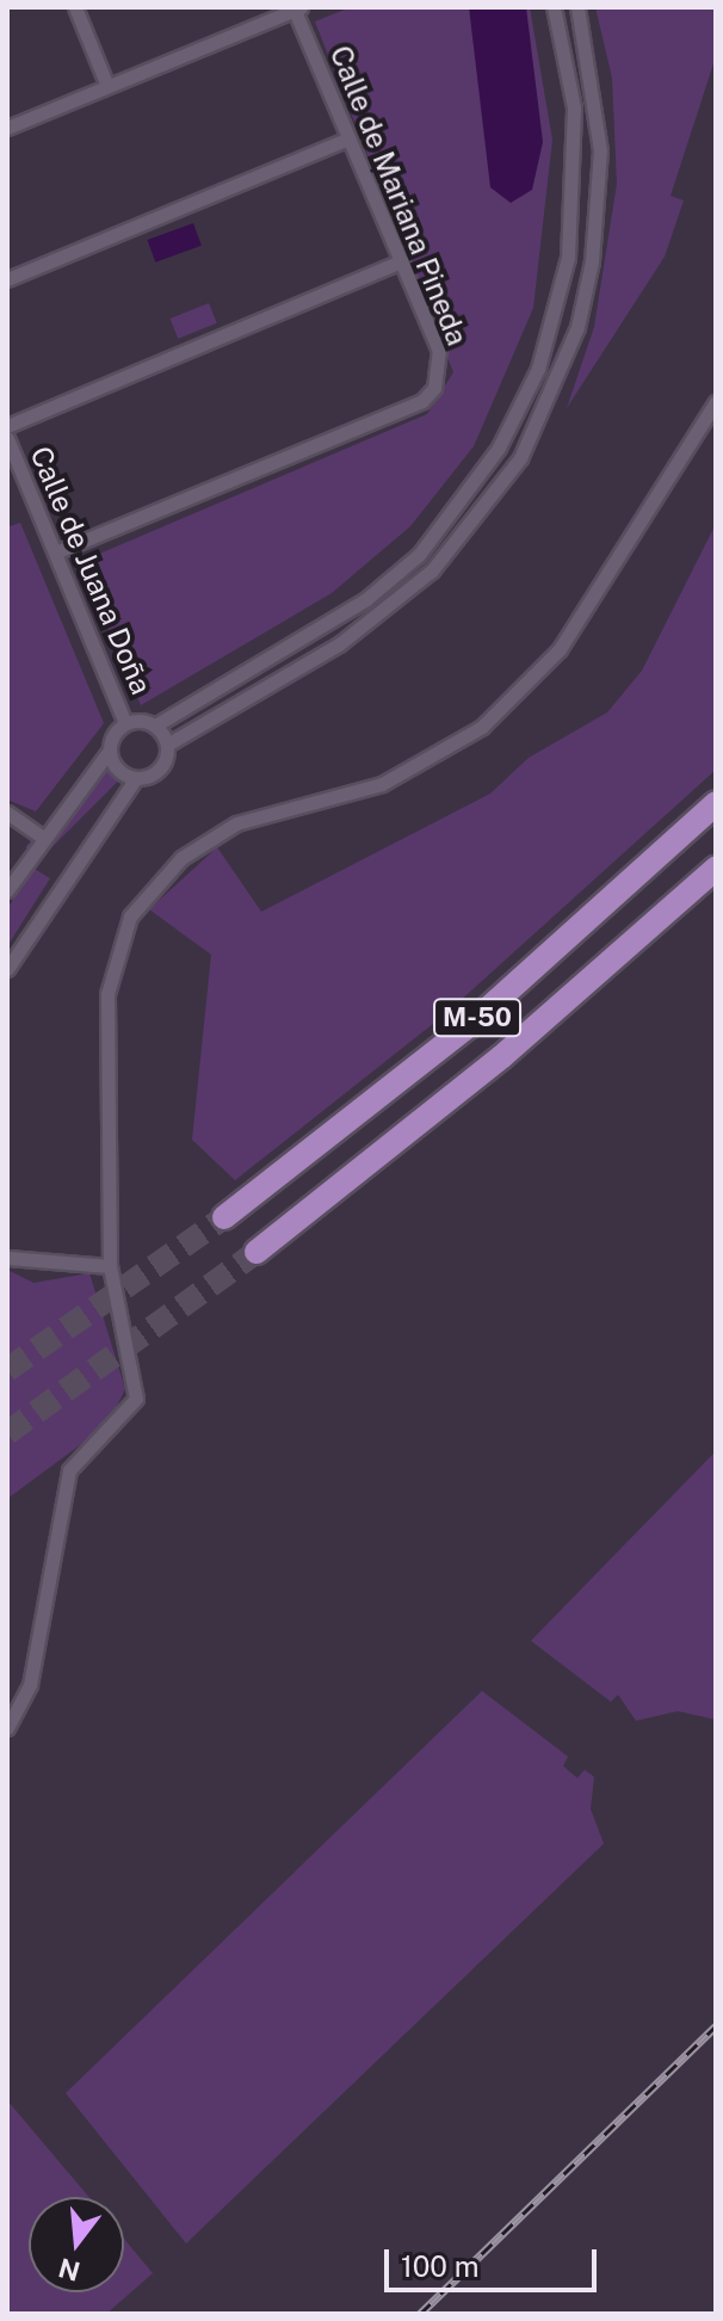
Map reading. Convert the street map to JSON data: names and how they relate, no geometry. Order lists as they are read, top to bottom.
{
  "streets": {
    "highway": ["M-50"],
    "street": ["Calle de Mariana Pineda", "Calle de Juana Doña"]
  },
  "crossings": [
    ["Calle de Mariana Pineda", "Calle de Juana Doña"]
  ],
  "scale_bar": "100 m",
  "north": "bottom"
}
